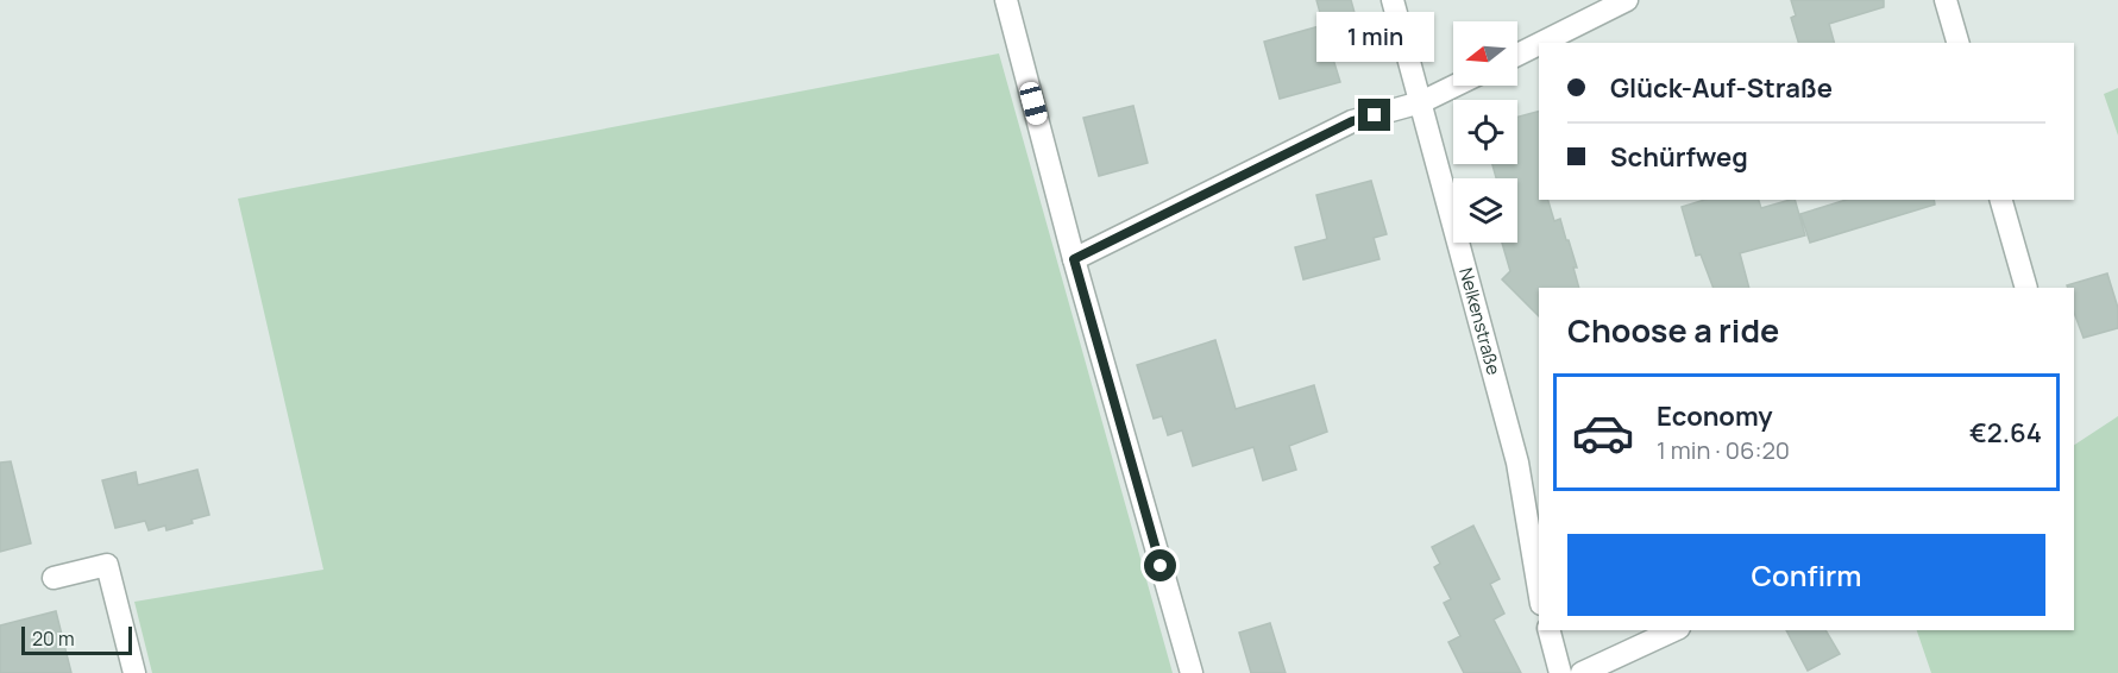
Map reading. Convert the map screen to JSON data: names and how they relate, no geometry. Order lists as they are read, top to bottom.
{
  "streets": {
    "street": ["Nelkenstraße"]
  },
  "scale_bar": "20 m",
  "north": "left",
  "page": {
    "bubble": "1 min",
    "banner": ["Glück-Auf-Straße", "Schürfweg"],
    "heading": "Choose a ride",
    "list": [
      {
        "name": "Economy",
        "note": "1 min · 06:20",
        "value": "€2.64"
      }
    ],
    "buttons": "Confirm",
    "scale": "20 m"
  }
}
